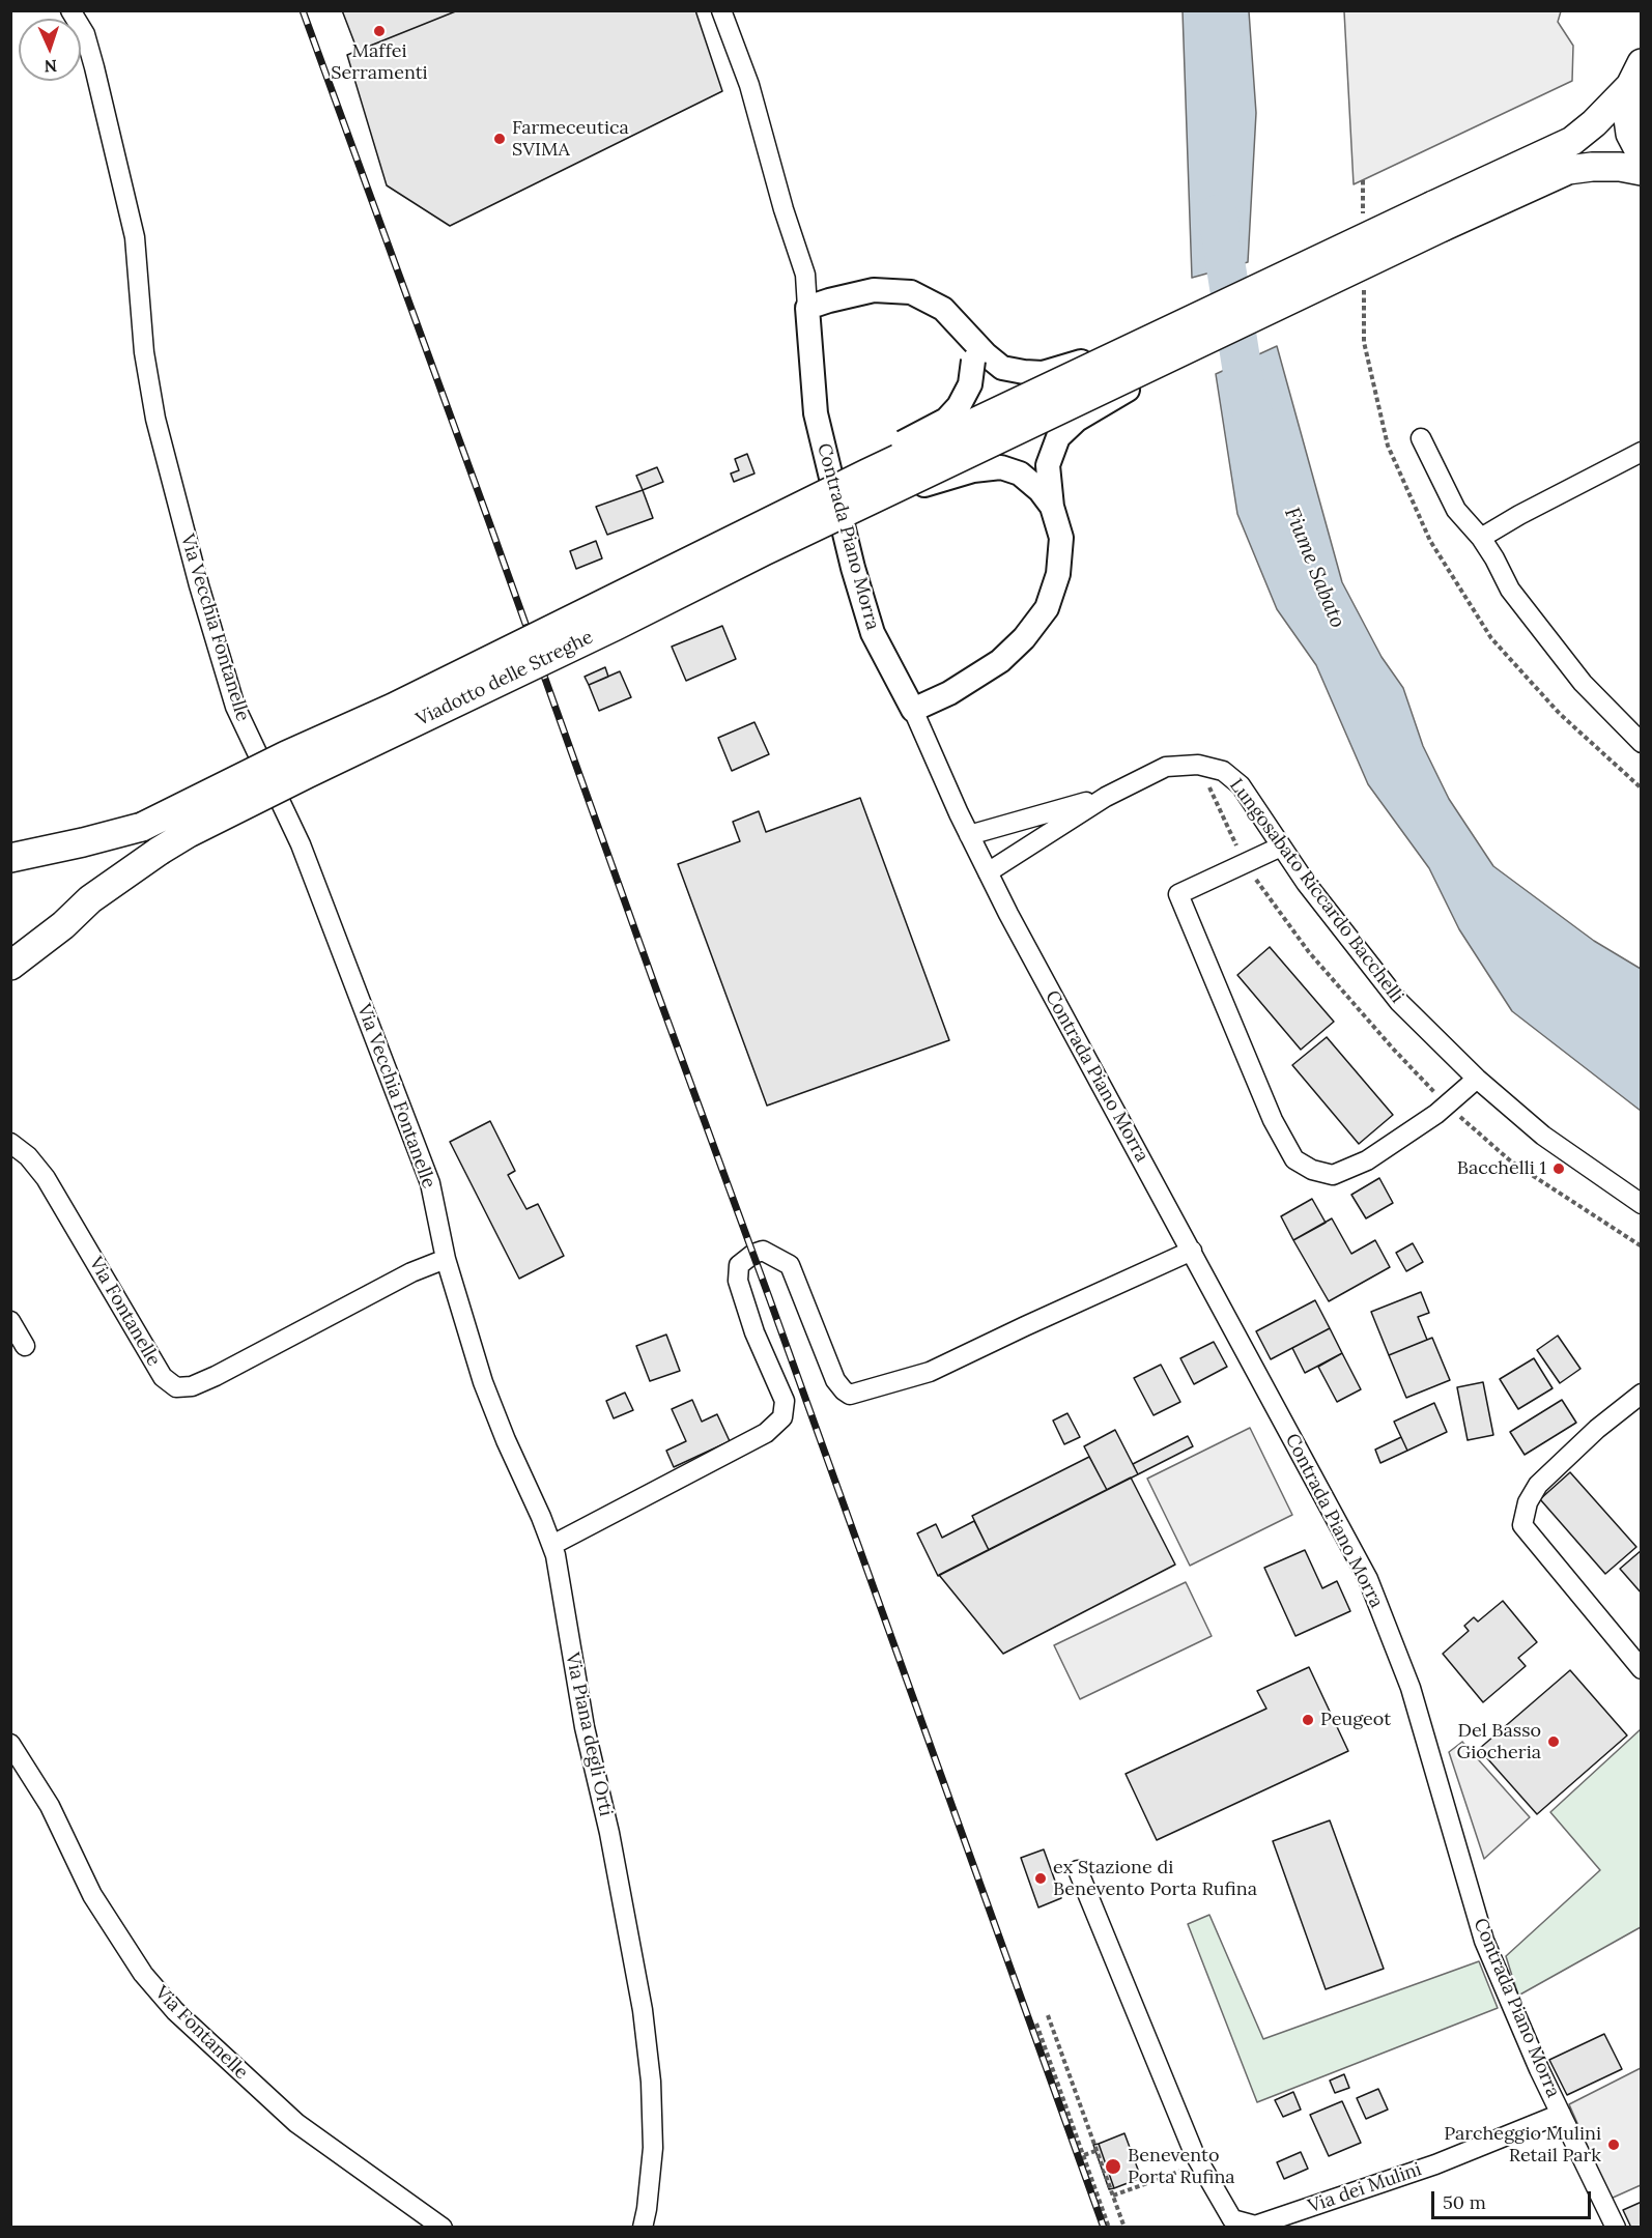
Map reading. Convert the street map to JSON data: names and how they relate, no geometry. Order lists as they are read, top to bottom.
{
  "streets": {
    "main road": ["Viadotto delle Streghe"],
    "street": [
      "Contrada Piano Morra",
      "Via Vecchia Fontanelle",
      "Lungosabato Riccardo Bacchelli",
      "Via Fontanelle",
      "Via Piana degli Orti",
      "Via dei Mulini"
    ]
  },
  "crossings": [
    ["Contrada Piano Morra", "Lungosabato Riccardo Bacchelli"],
    ["Contrada Piano Morra", "Via dei Mulini"],
    ["Via Vecchia Fontanelle", "Via Fontanelle"],
    ["Via Vecchia Fontanelle", "Via Piana degli Orti"],
    ["Via Fontanelle", "Via Piana degli Orti"]
  ],
  "water": ["Fiume Sabato"],
  "places": [
    "Maffei Serramenti",
    "Farmeceutica SVIMA",
    "Bacchelli 1",
    "Peugeot",
    "Del Basso Giocheria",
    "ex Stazione di Benevento Porta Rufina",
    "Parcheggio Mulini Retail Park",
    "Benevento Porta Rufina"
  ],
  "scale_bar": "50 m",
  "north": "bottom"
}
